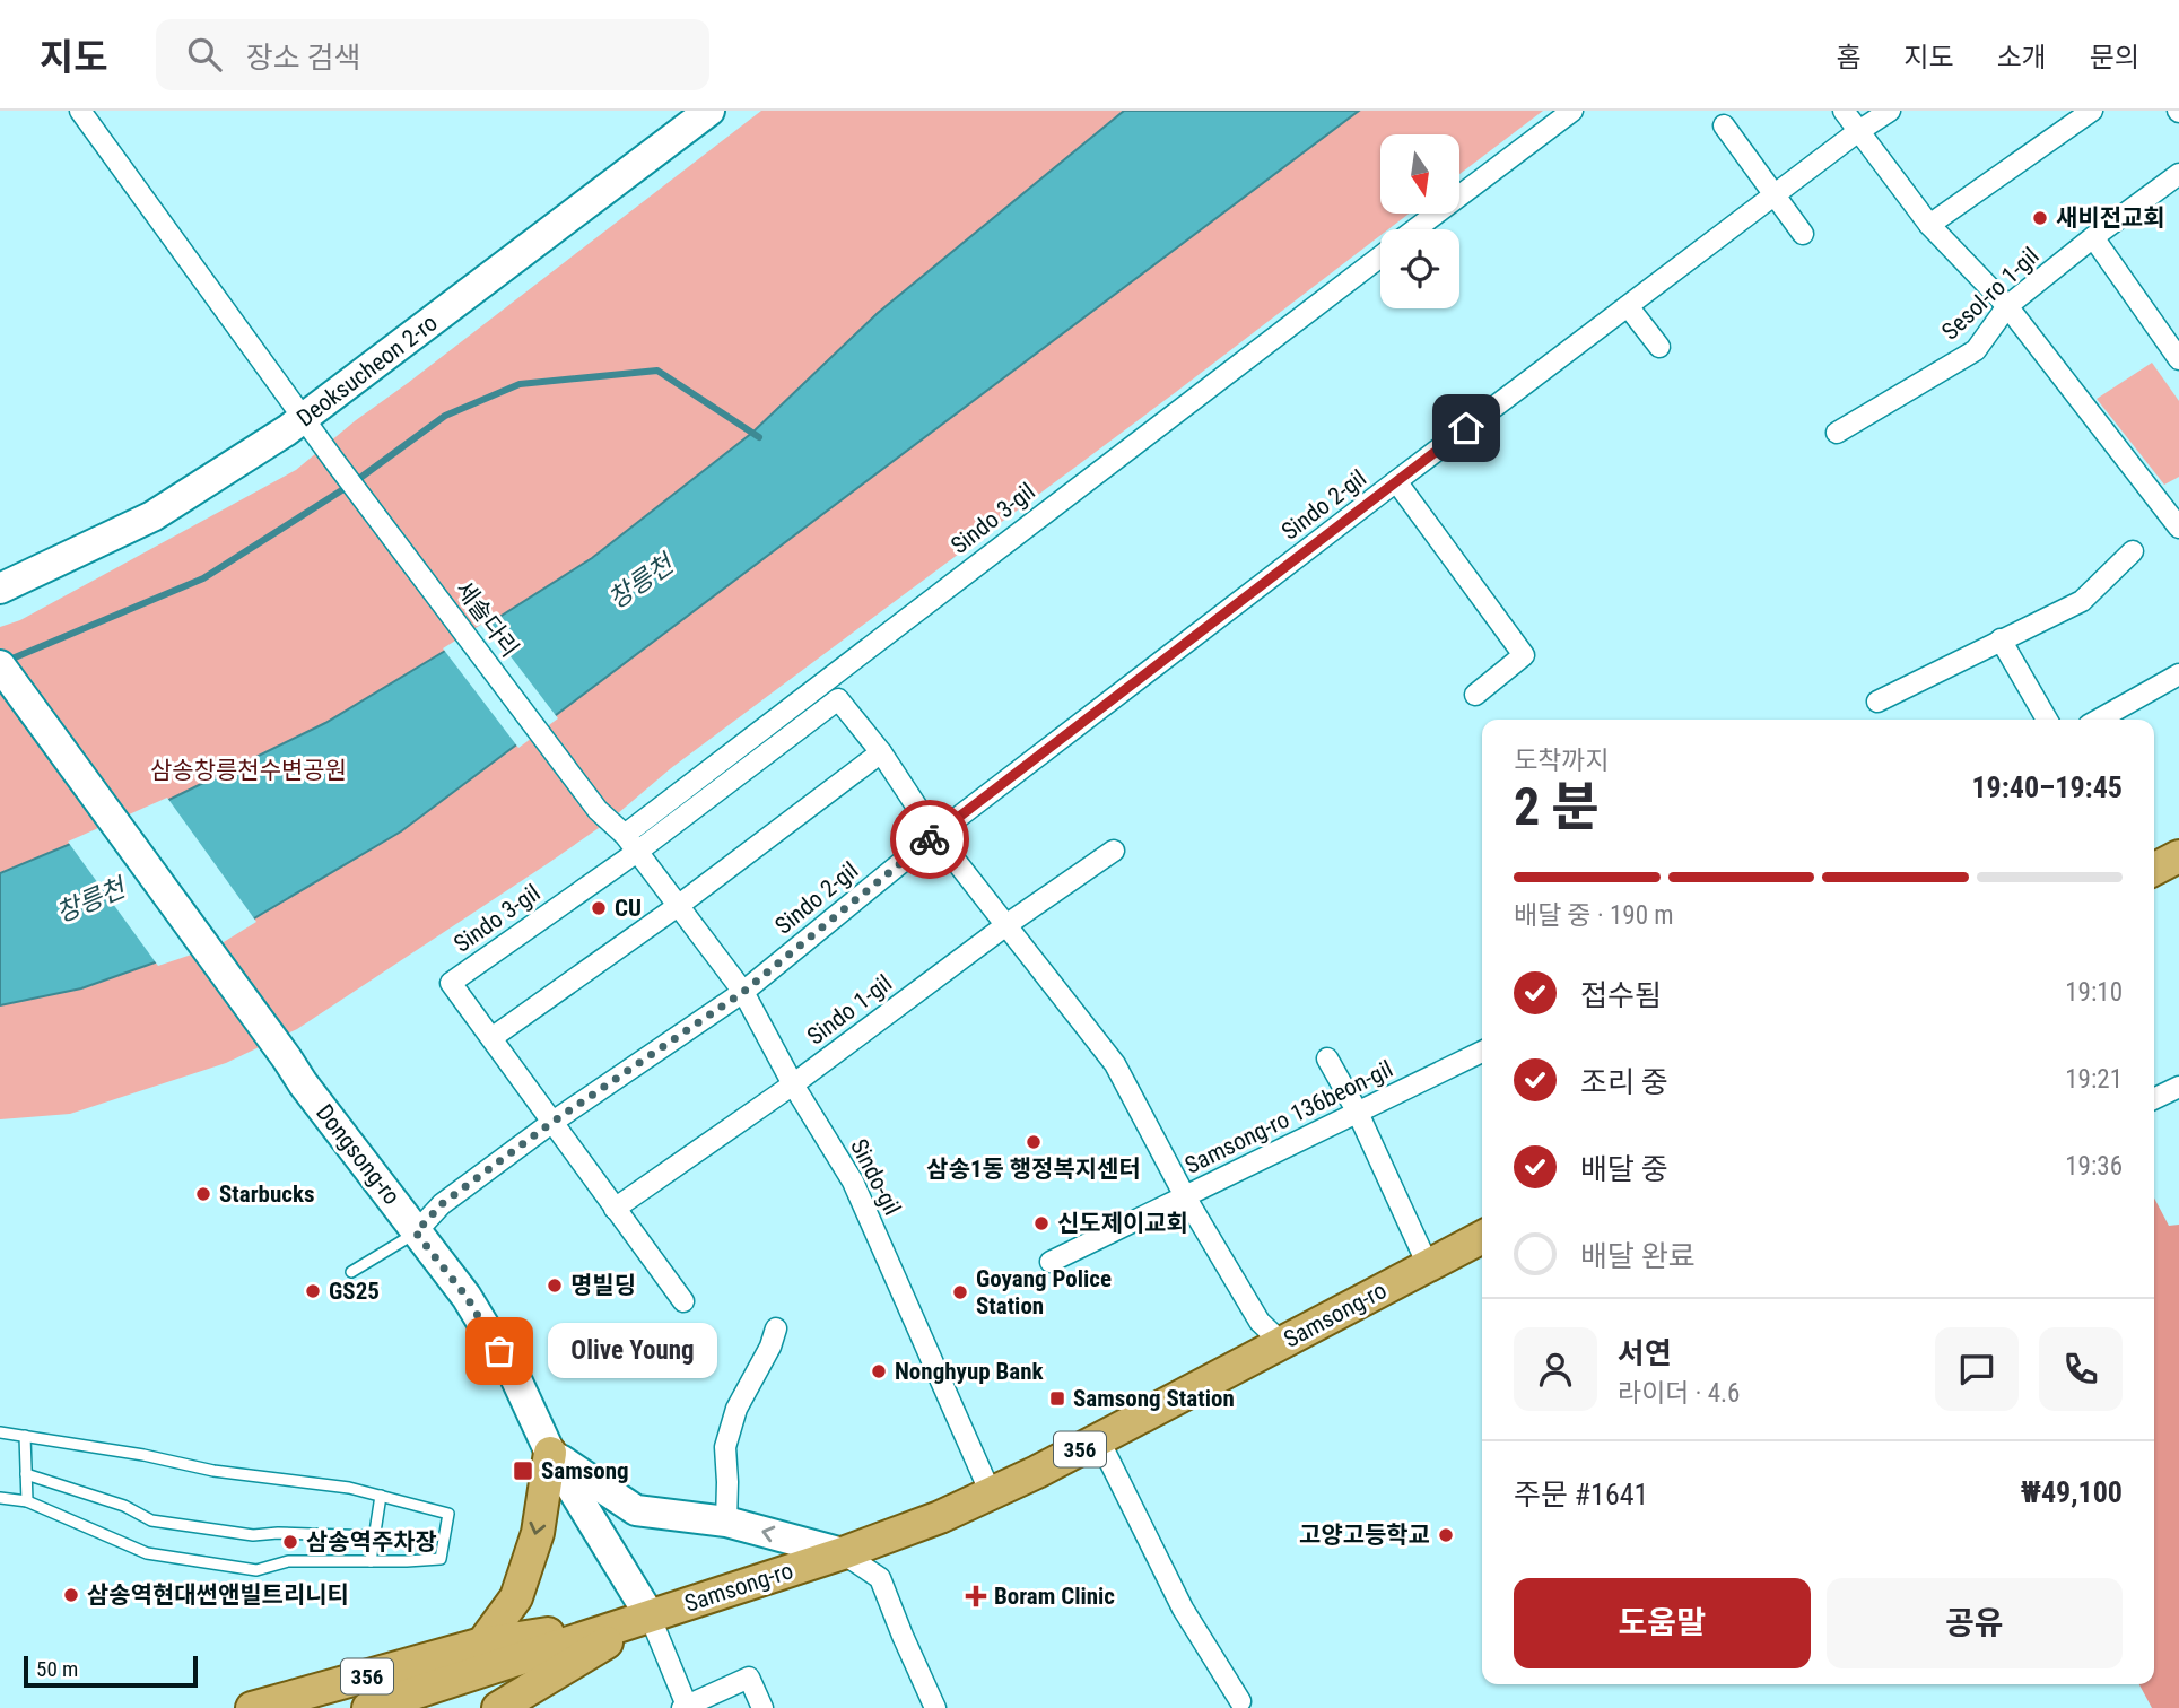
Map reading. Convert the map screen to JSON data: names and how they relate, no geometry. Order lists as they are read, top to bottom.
{
  "streets": {
    "main road": [
      "Deoksucheon 2-ro",
      "Dongsong-ro",
      "Samsong-ro",
      "356"
    ],
    "street": [
      "Sesol-ro 1-gil",
      "Sindo 2-gil",
      "Sindo 3-gil",
      "세솔다리",
      "Sindo 1-gil",
      "Samsong-ro 136beon-gil",
      "Sindo-gil"
    ]
  },
  "crossings": [
    ["Deoksucheon 2-ro", "세솔다리"],
    ["Sindo 2-gil", "Dongsong-ro"],
    ["Sindo 2-gil", "Sindo-gil"],
    ["Sindo 3-gil", "Sindo-gil"],
    ["세솔다리", "Sindo-gil"],
    ["Sindo 1-gil", "Sindo-gil"],
    ["Samsong-ro 136beon-gil", "Samsong-ro"],
    ["Dongsong-ro", "Samsong-ro"],
    ["Dongsong-ro", "356"],
    ["Sindo-gil", "Samsong-ro"],
    ["Samsong-ro", "356"]
  ],
  "water": ["창릉천"],
  "parks": ["삼송창릉천수변공원"],
  "places": {
    "other": [
      "새비전교회",
      "CU",
      "삼송1동 행정복지센터",
      "Starbucks",
      "신도제이교회",
      "명빌딩",
      "GS25",
      "Goyang Police Station",
      "Olive Young",
      "Nonghyup Bank",
      "고양고등학교",
      "삼송역주차장",
      "삼송역현대썬앤빌트리니티"
    ],
    "transit": ["Samsong Station", "Samsong"],
    "health": ["Boram Clinic"]
  },
  "scale_bar": "50 m",
  "north": "bottom",
  "page": {
    "header": "지도",
    "search": "장소 검색",
    "nav": [
      "홈",
      "지도",
      "소개",
      "문의"
    ],
    "heading": ["2 분", "도착까지", "19:40–19:45"],
    "panel": [
      "서연",
      "라이더 · 4.6",
      "주문 #1641",
      "₩49,100"
    ],
    "bar": "배달 중 · 190 m",
    "list": [
      ["접수됨", "19:10"],
      ["조리 중", "19:21"],
      ["배달 중", "19:36"],
      "배달 완료"
    ],
    "bubble": "Olive Young",
    "buttons": ["도움말", "공유"],
    "scale": "50 m"
  }
}
